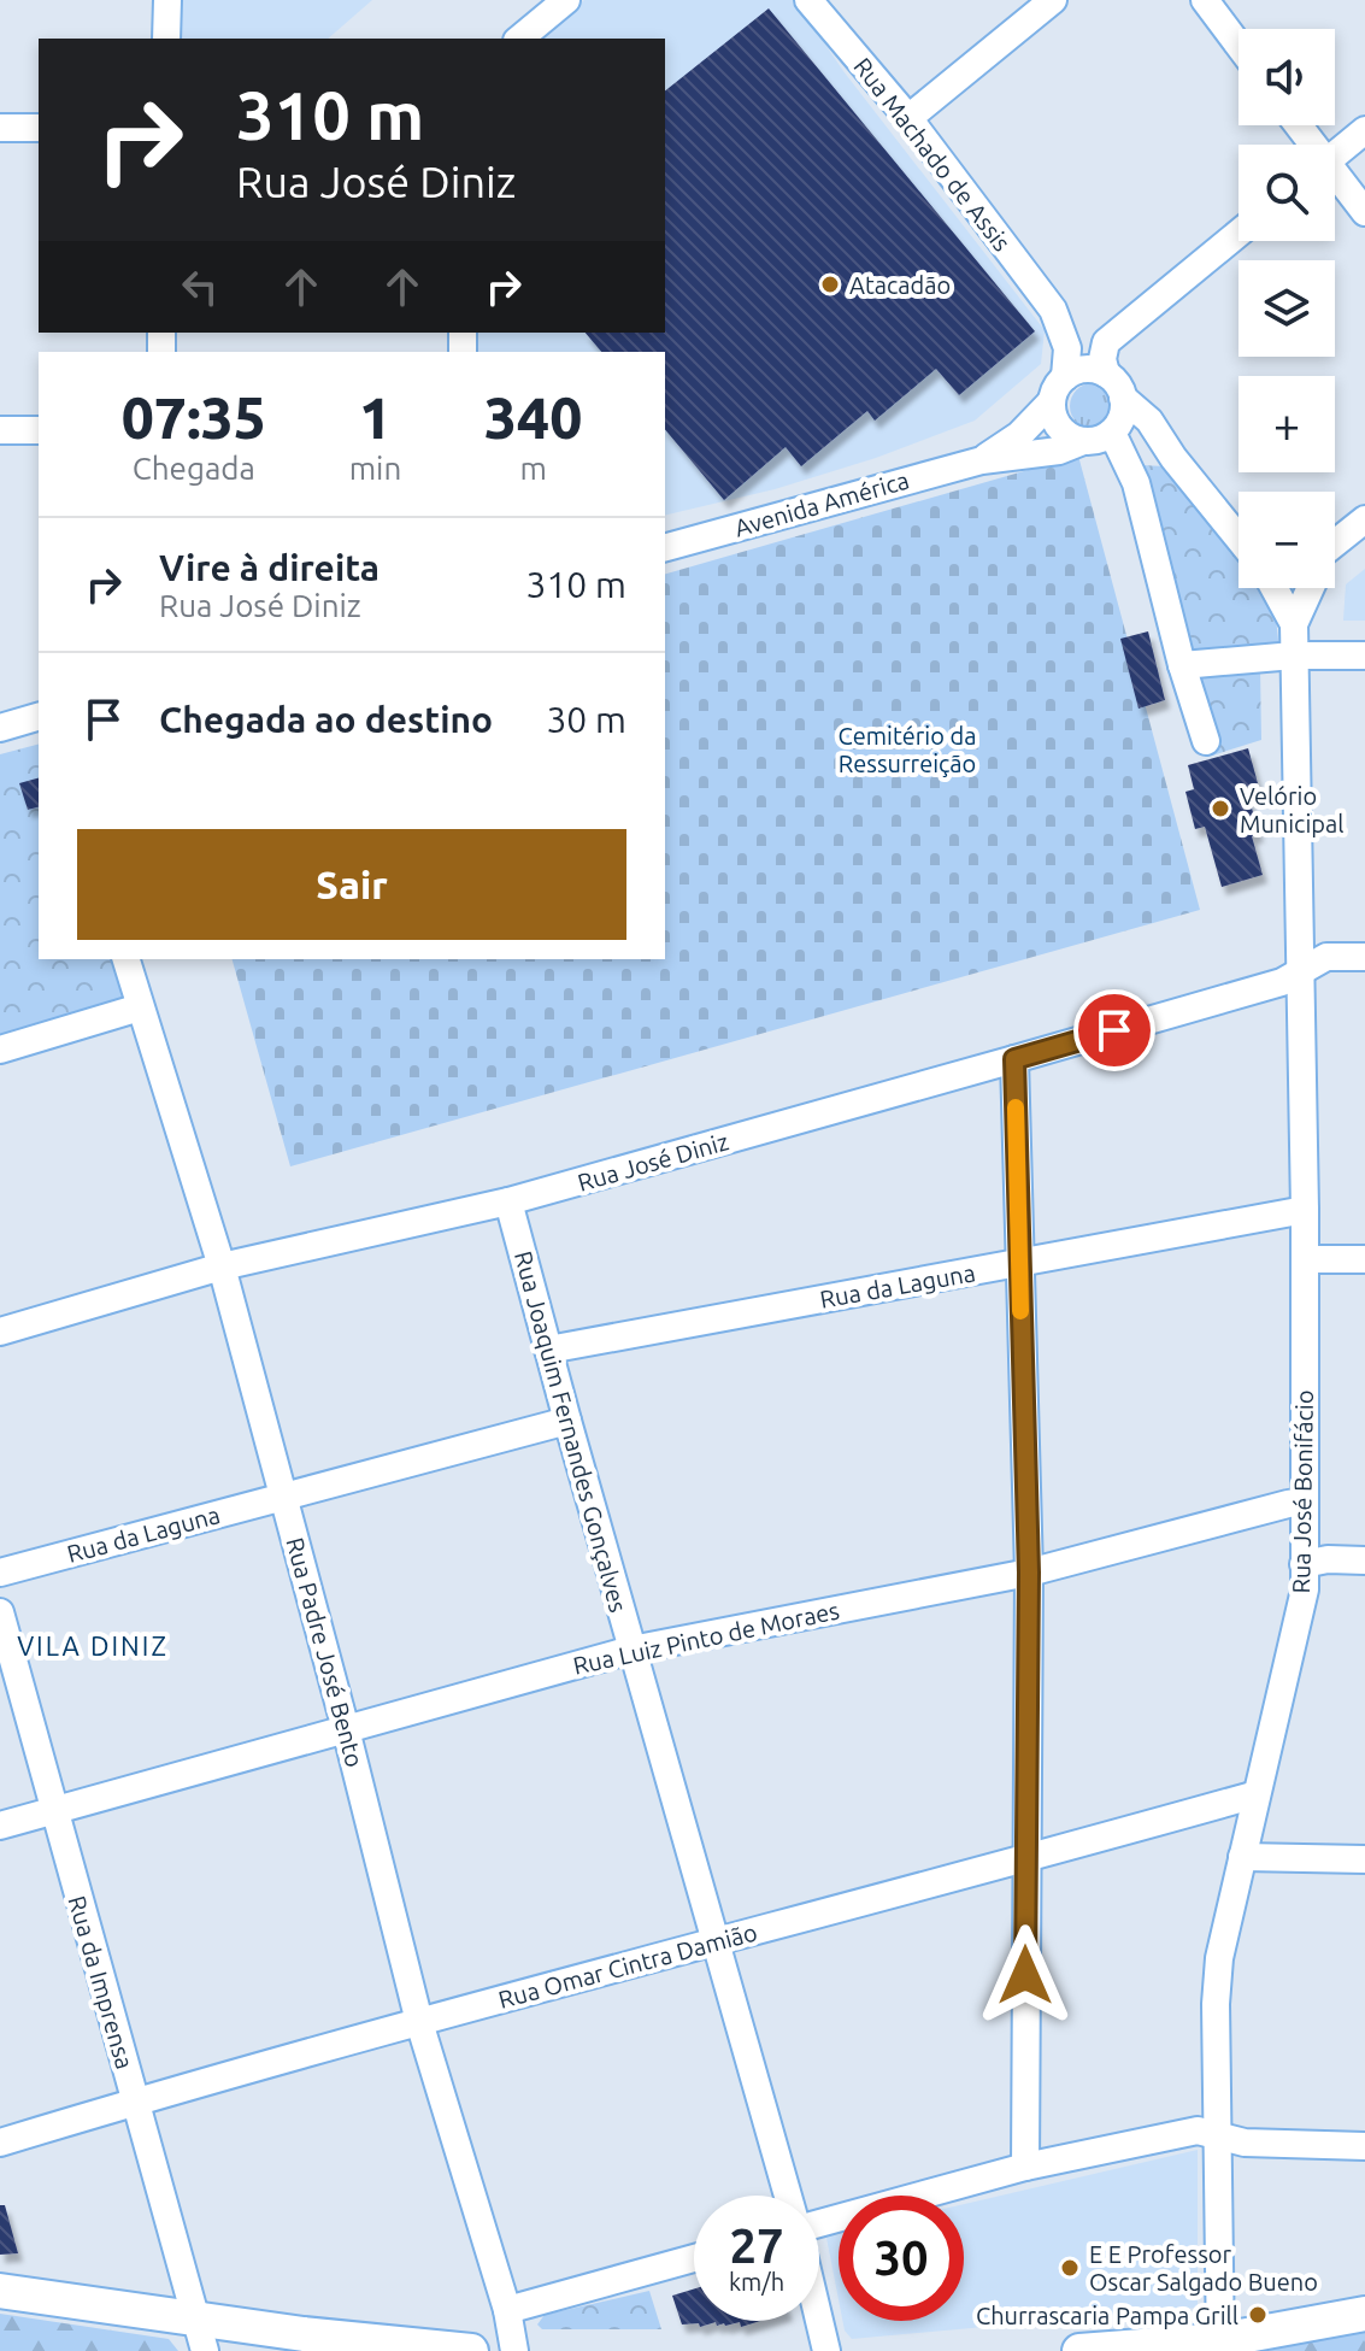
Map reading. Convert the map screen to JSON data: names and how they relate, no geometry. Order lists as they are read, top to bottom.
{
  "streets": {
    "street": [
      "Rua Machado de Assis",
      "Avenida América",
      "Rua José Diniz",
      "Rua da Laguna",
      "Rua Joaquim Fernandes Gonçalves",
      "Rua José Bonifácio",
      "Rua Luiz Pinto de Moraes",
      "Rua Padre José Bento",
      "Rua Omar Cintra Damião",
      "Rua da Imprensa"
    ]
  },
  "crossings": [
    ["Rua Machado de Assis", "Avenida América"],
    ["Rua José Diniz", "Rua Joaquim Fernandes Gonçalves"],
    ["Rua José Diniz", "Rua José Bonifácio"],
    ["Rua José Diniz", "Rua Padre José Bento"],
    ["Rua da Laguna", "Rua Joaquim Fernandes Gonçalves"],
    ["Rua da Laguna", "Rua José Bonifácio"],
    ["Rua da Laguna", "Rua Padre José Bento"],
    ["Rua Joaquim Fernandes Gonçalves", "Rua Luiz Pinto de Moraes"],
    ["Rua Joaquim Fernandes Gonçalves", "Rua Omar Cintra Damião"],
    ["Rua José Bonifácio", "Rua Luiz Pinto de Moraes"],
    ["Rua José Bonifácio", "Rua Omar Cintra Damião"],
    ["Rua Luiz Pinto de Moraes", "Rua Padre José Bento"],
    ["Rua Luiz Pinto de Moraes", "Rua da Imprensa"],
    ["Rua Padre José Bento", "Rua Omar Cintra Damião"],
    ["Rua Omar Cintra Damião", "Rua da Imprensa"]
  ],
  "districts": ["VILA DINIZ"],
  "parks": ["Cemitério da Ressurreição"],
  "places": [
    "Atacadão",
    "Velório Municipal",
    "E E Professor Oscar Salgado Bueno",
    "Churrascaria Pampa Grill"
  ],
  "page": {
    "map_buttons": ["+", "−"],
    "turn": ["310 m", "Rua José Diniz"],
    "eta": [
      "07:35",
      "Chegada",
      "1",
      "min",
      "340",
      "m"
    ],
    "list": [
      {
        "name": "Vire à direita",
        "note": "Rua José Diniz",
        "value": "310 m"
      },
      {
        "name": "Chegada ao destino",
        "value": "30 m"
      }
    ],
    "buttons": "Sair",
    "speed": "27 km/h",
    "limit": "30"
  }
}
